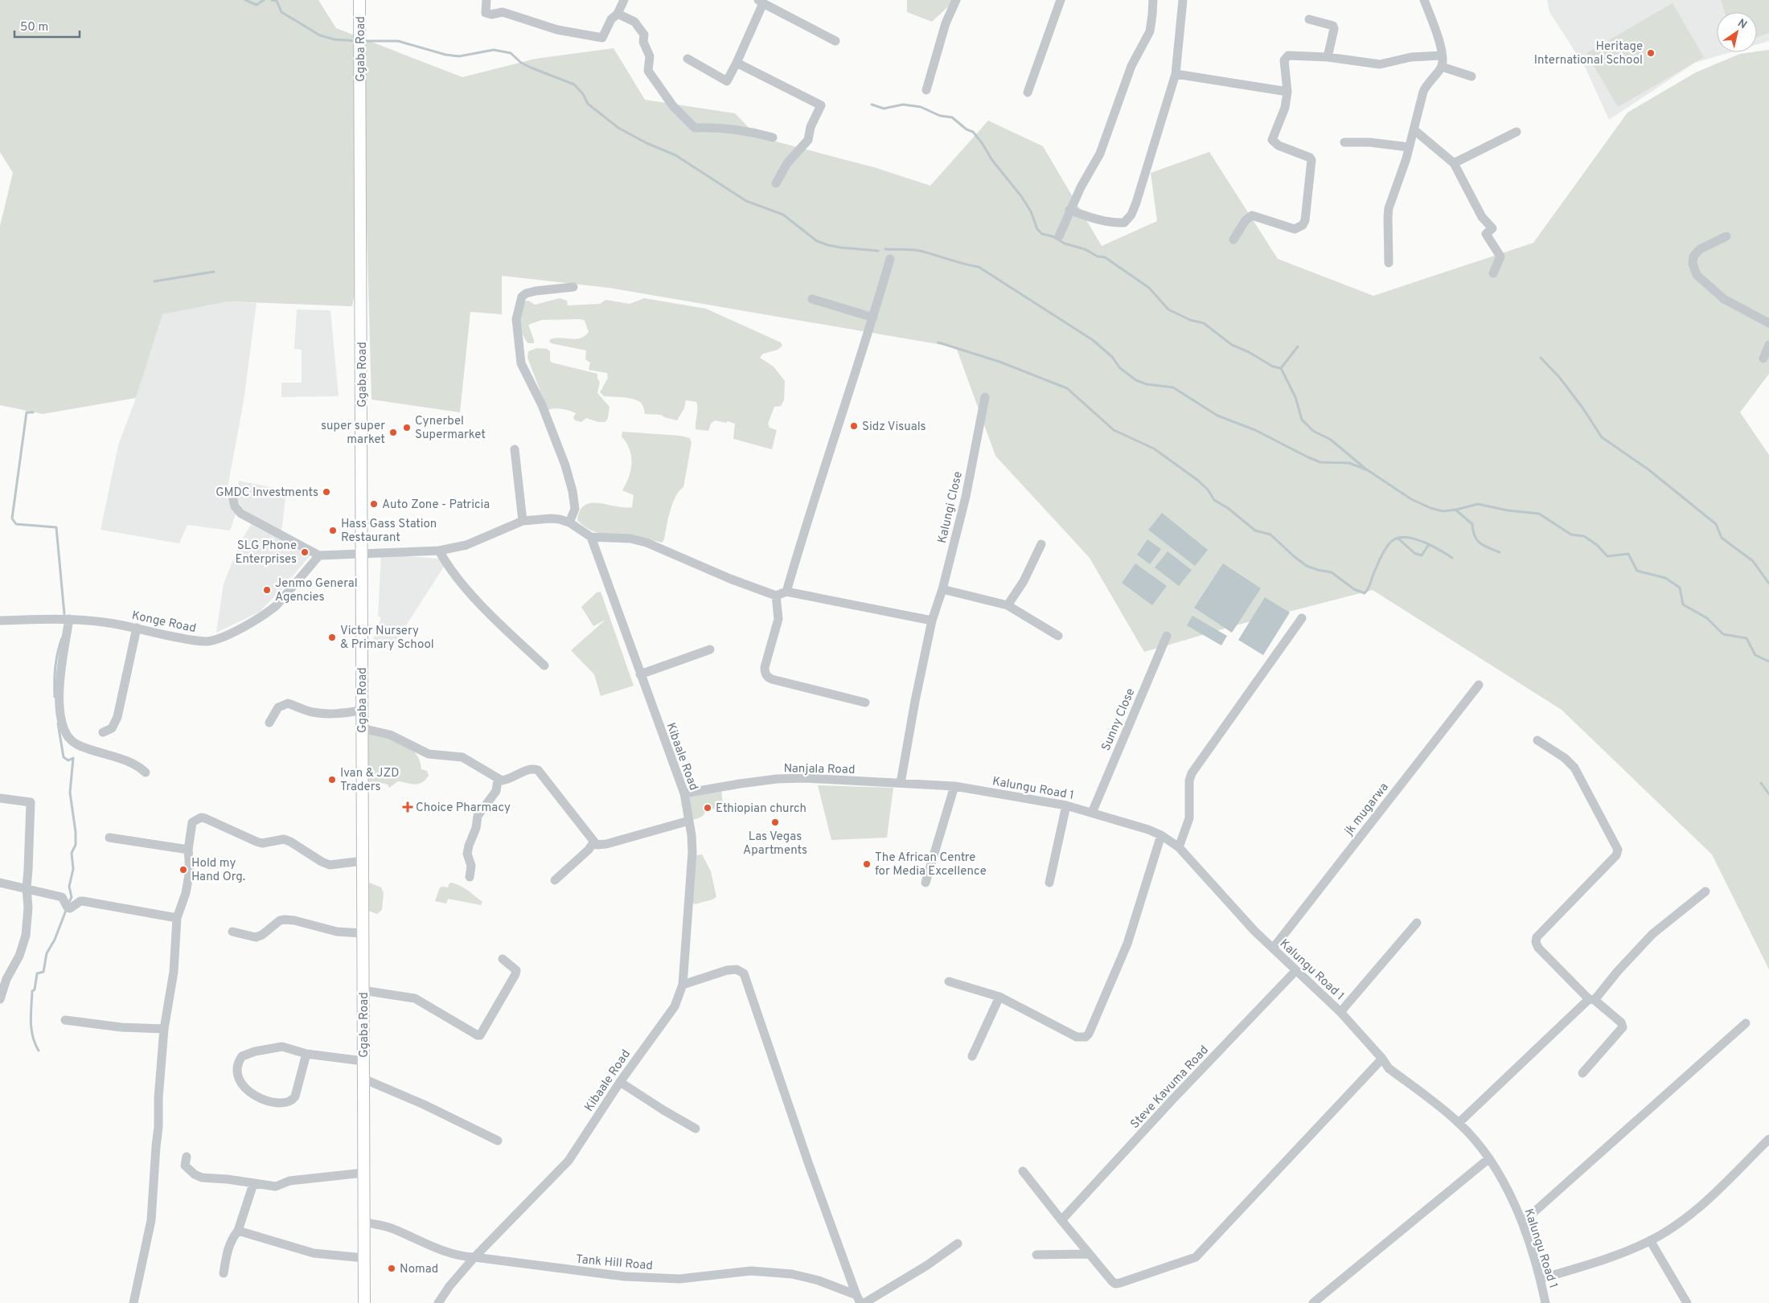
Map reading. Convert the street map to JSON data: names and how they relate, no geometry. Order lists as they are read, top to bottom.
{
  "streets": {
    "main road": ["Ggaba Road"],
    "street": [
      "Kalungi Close",
      "Konge Road",
      "Sunny Close",
      "Kibaale Road",
      "Nanjala Road",
      "Kalungu Road 1",
      "jk mugarwa",
      "Steve Kavuma Road",
      "Tank Hill Road"
    ]
  },
  "crossings": [
    ["Ggaba Road", "Tank Hill Road"],
    ["Kalungi Close", "Nanjala Road"],
    ["Sunny Close", "Kalungu Road 1"],
    ["Kibaale Road", "Nanjala Road"],
    ["Kibaale Road", "Tank Hill Road"],
    ["Nanjala Road", "Kalungu Road 1"],
    ["Kalungu Road 1", "jk mugarwa"],
    ["Kalungu Road 1", "Steve Kavuma Road"]
  ],
  "places": {
    "other": [
      "Heritage International School",
      "Sidz Visuals",
      "Cynerbel Supermarket",
      "super super market",
      "GMDC Investments",
      "Auto Zone - Patricia",
      "Hass Gass Station Restaurant",
      "SLG Phone Enterprises",
      "Jenmo General Agencies",
      "Victor Nursery & Primary School",
      "Ivan & JZD Traders",
      "Ethiopian church",
      "Las Vegas Apartments",
      "The African Centre for Media Excellence",
      "Hold my Hand Org.",
      "Nomad"
    ],
    "health": ["Choice Pharmacy"]
  },
  "scale_bar": "50 m",
  "north": "top right"
}
